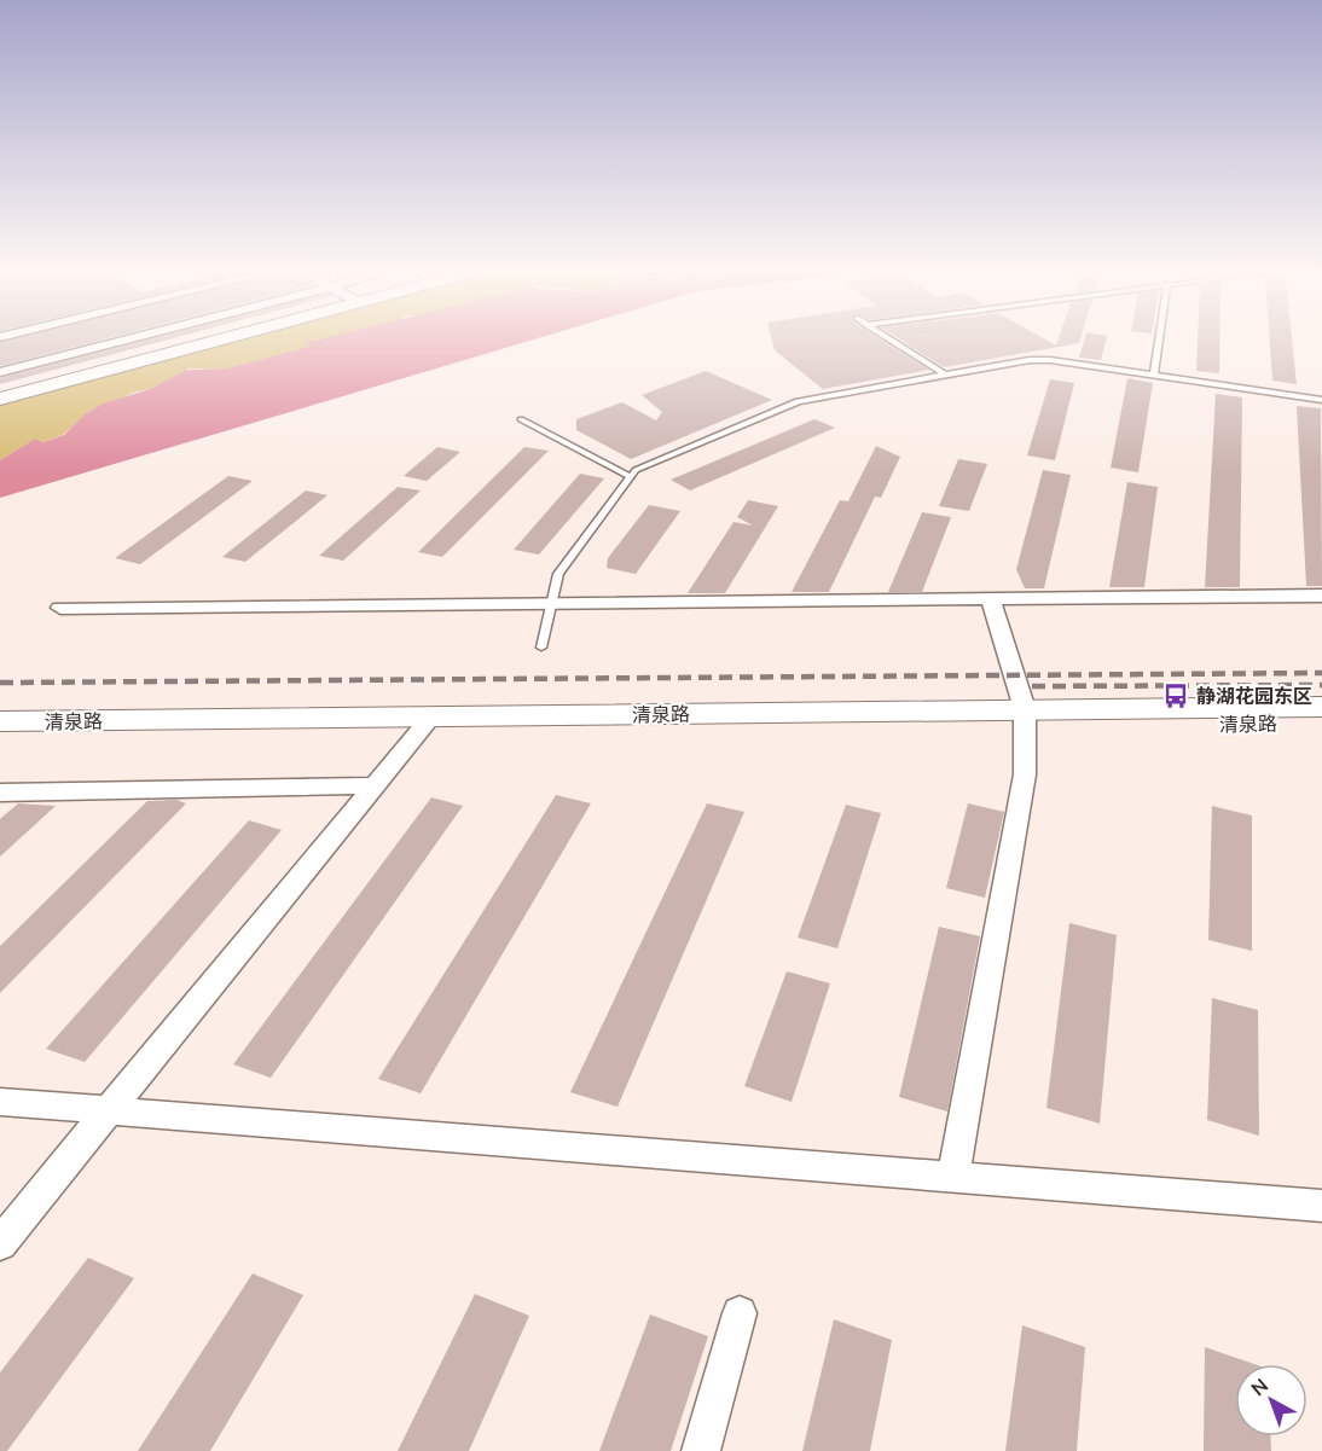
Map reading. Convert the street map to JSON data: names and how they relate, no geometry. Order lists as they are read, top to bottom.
{
  "streets": {
    "street": ["清泉路"]
  },
  "places": {
    "bus stop": ["静湖花园东区"]
  },
  "north": "top left"
}
